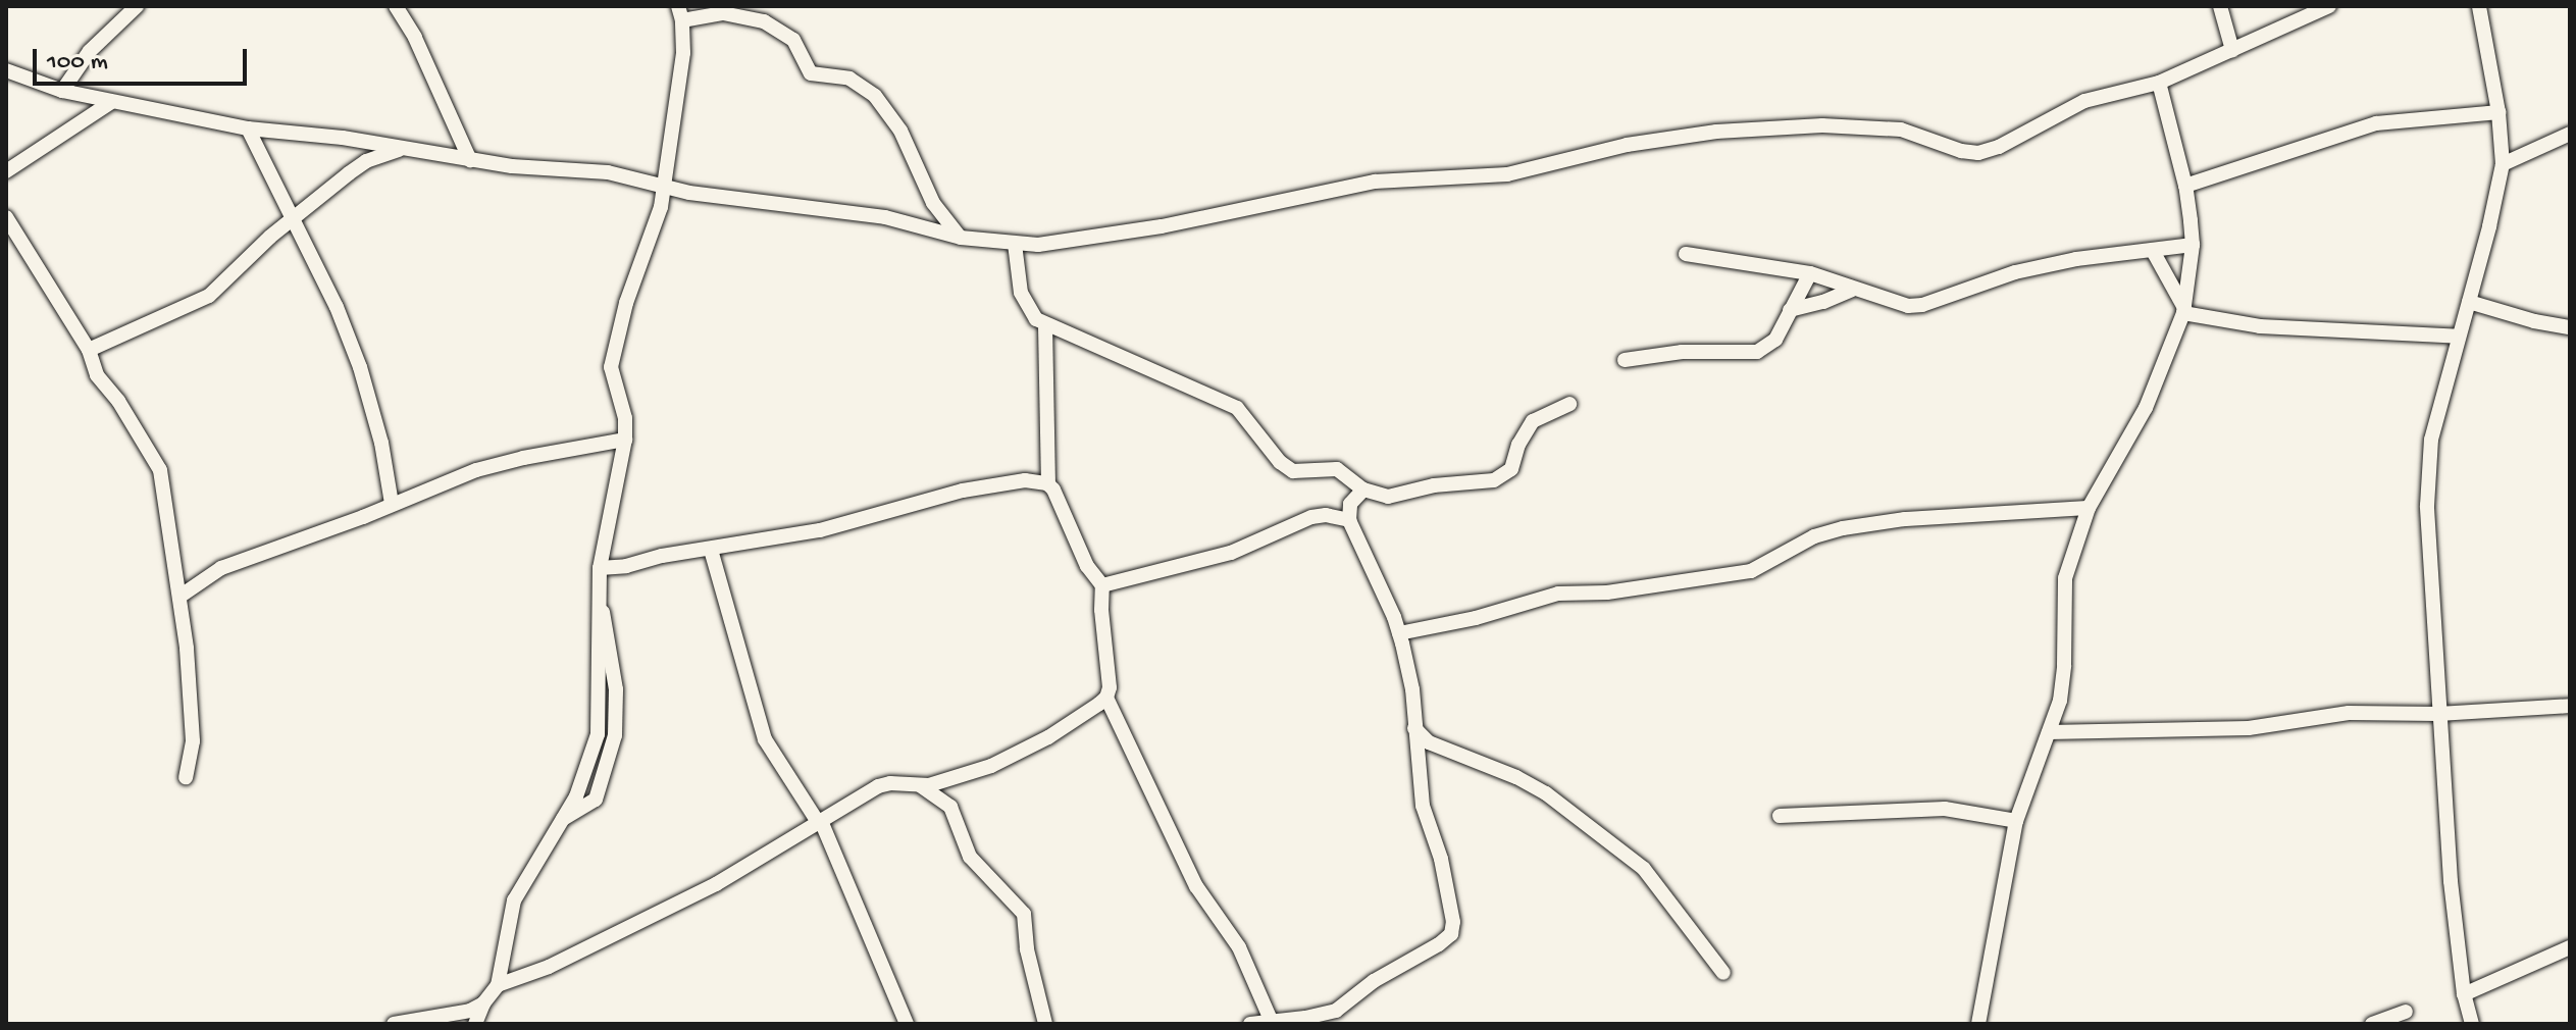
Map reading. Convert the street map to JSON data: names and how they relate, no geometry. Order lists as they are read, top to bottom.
{
  "scale_bar": "100 m"
}
